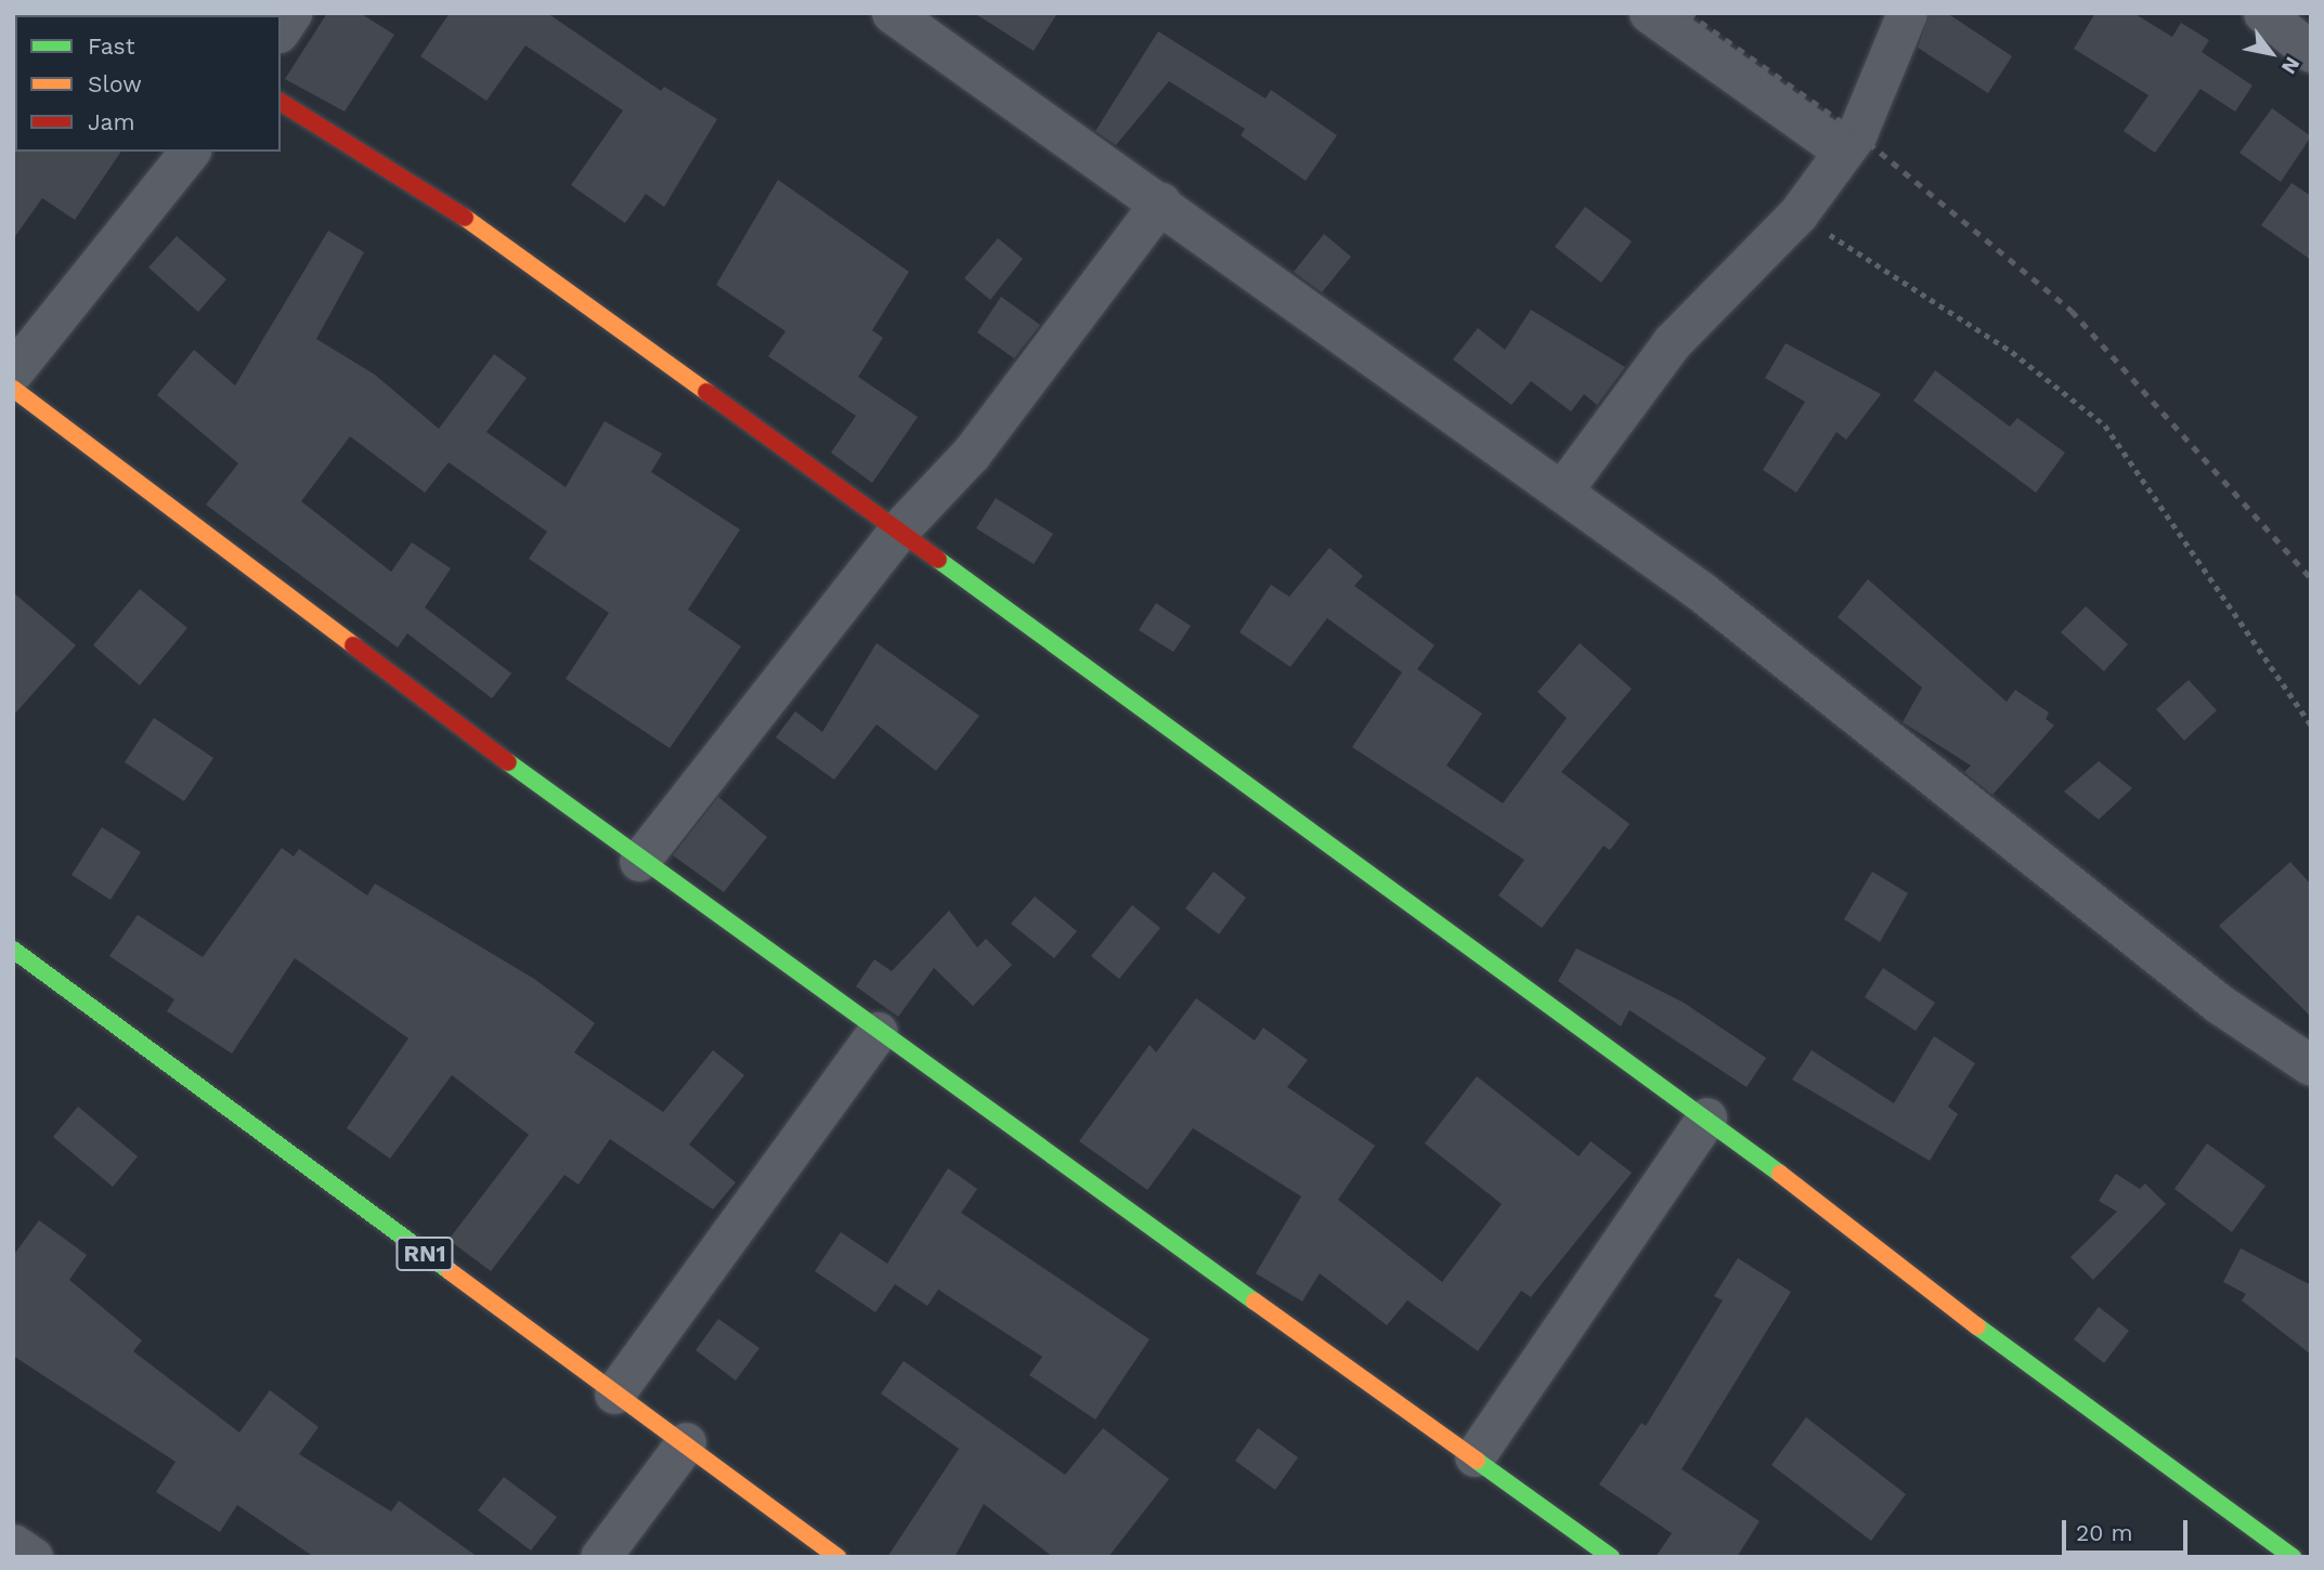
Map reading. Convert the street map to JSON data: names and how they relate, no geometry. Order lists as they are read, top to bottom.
{
  "streets": {
    "main road": ["RN1"]
  },
  "legend": ["Fast", "Slow", "Jam"],
  "scale_bar": "20 m",
  "north": "bottom right"
}
